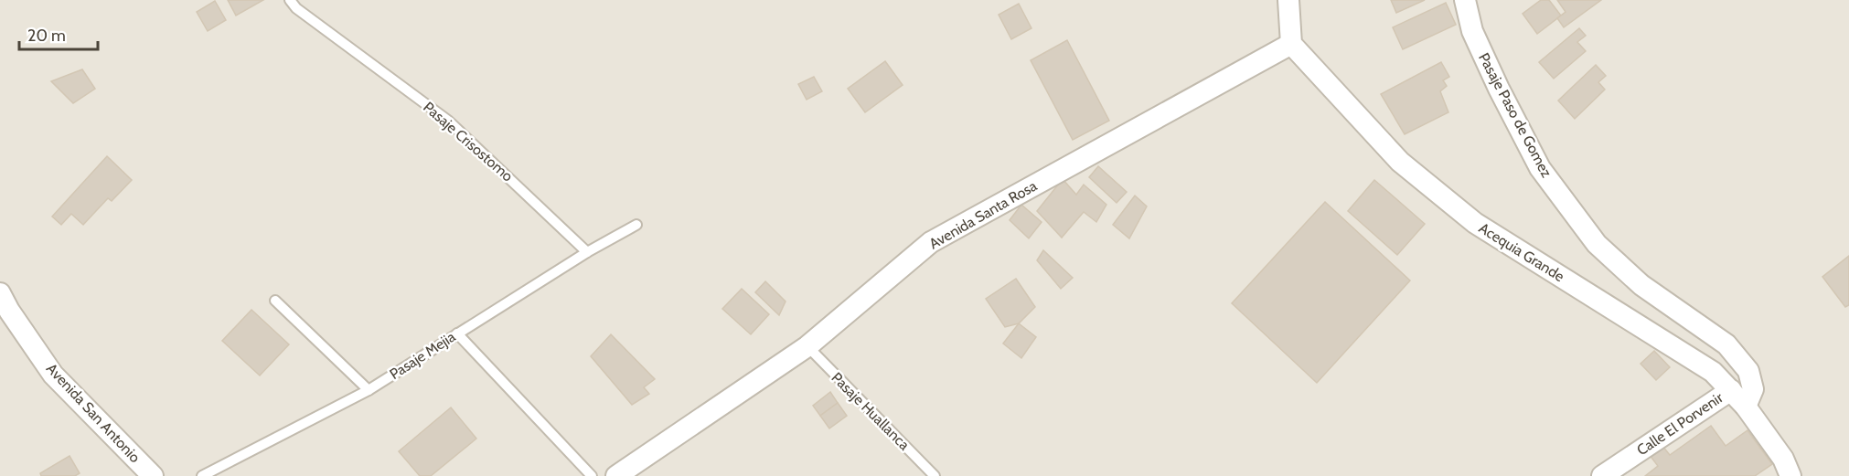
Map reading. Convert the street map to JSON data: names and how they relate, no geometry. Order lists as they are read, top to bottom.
{
  "streets": {
    "street": [
      "Pasaje Paso de Gomez",
      "Avenida Santa Rosa",
      "Acequia Grande",
      "Avenida San Antonio",
      "Calle El Porvenir"
    ],
    "lane": ["Pasaje Crisostomo", "Pasaje Mejia", "Pasaje Huallanca"]
  },
  "crossings": [
    ["Pasaje Paso de Gomez", "Acequia Grande"],
    ["Pasaje Crisostomo", "Pasaje Mejia"],
    ["Avenida Santa Rosa", "Acequia Grande"],
    ["Avenida Santa Rosa", "Pasaje Huallanca"],
    ["Acequia Grande", "Calle El Porvenir"]
  ],
  "scale_bar": "20 m"
}
